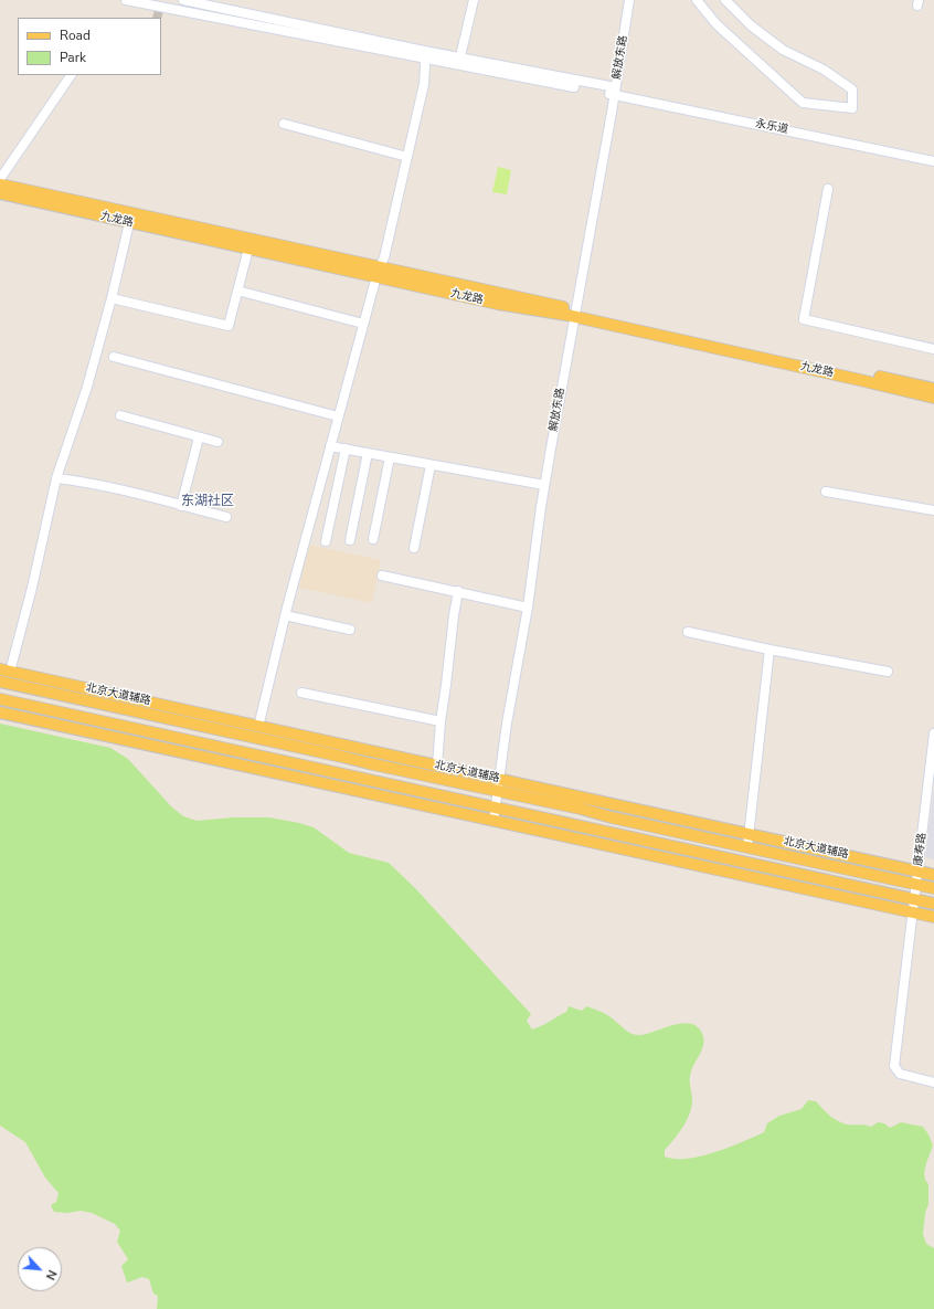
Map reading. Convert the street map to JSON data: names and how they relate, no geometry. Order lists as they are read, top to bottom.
{
  "streets": {
    "main road": ["九龙路", "北京大道辅路"],
    "street": ["解放东路", "永乐道", "康寿路"]
  },
  "crossings": [
    ["解放东路", "永乐道"],
    ["解放东路", "九龙路"],
    ["解放东路", "北京大道辅路"],
    ["北京大道辅路", "康寿路"]
  ],
  "districts": ["东湖社区"],
  "legend": ["Road", "Park"],
  "north": "bottom right"
}
